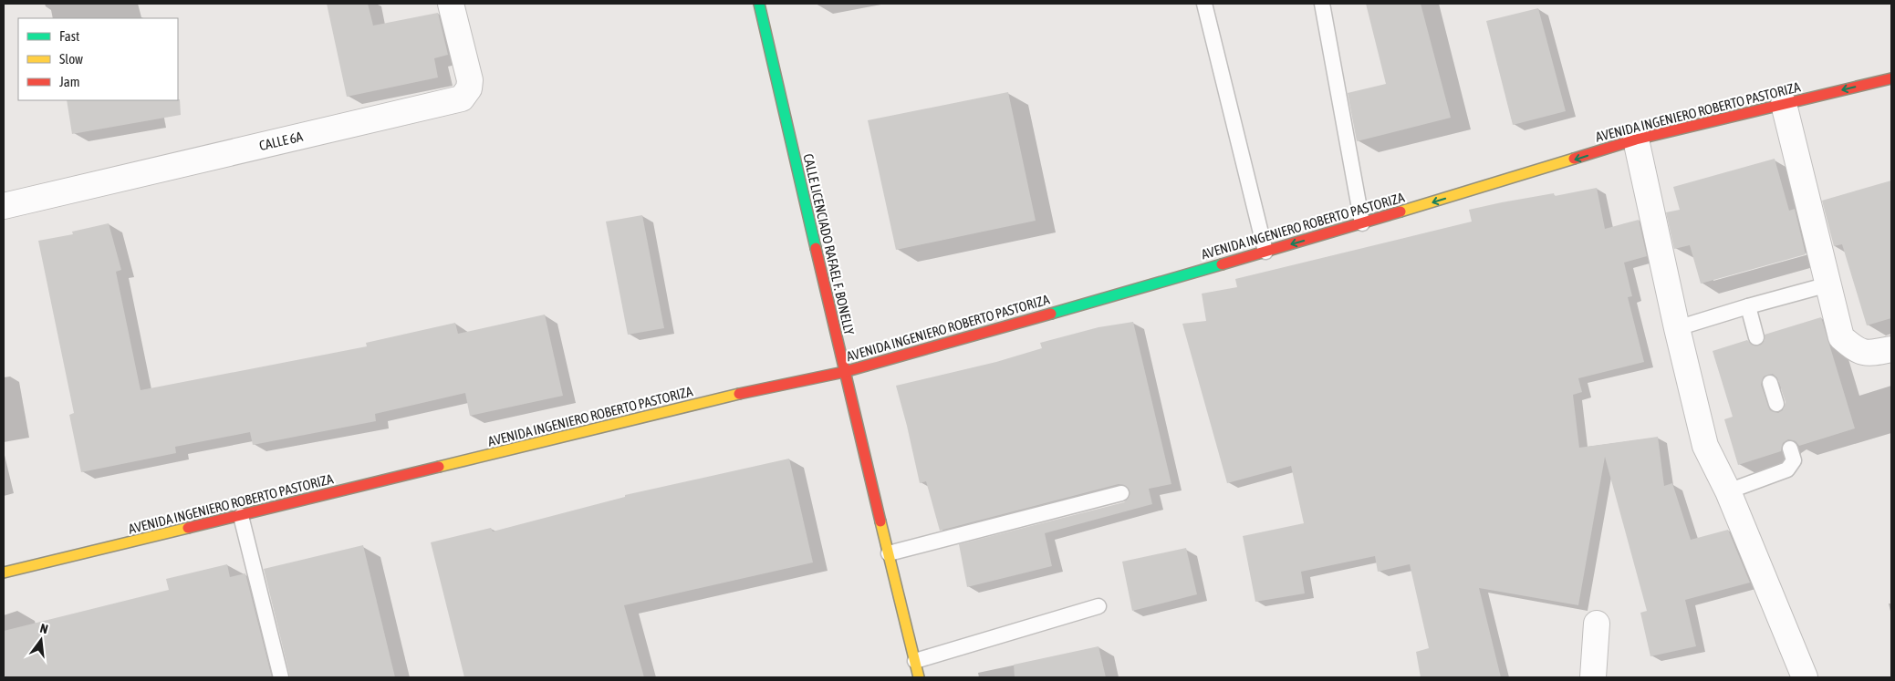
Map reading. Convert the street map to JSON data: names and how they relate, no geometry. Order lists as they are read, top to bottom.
{
  "streets": {
    "street": ["AVENIDA INGENIERO ROBERTO PASTORIZA", "CALLE 6A", "CALLE LICENCIADO RAFAEL F. BONELLY"]
  },
  "crossings": [
    ["AVENIDA INGENIERO ROBERTO PASTORIZA", "CALLE LICENCIADO RAFAEL F. BONELLY"]
  ],
  "legend": ["Fast", "Slow", "Jam"],
  "north": "top"
}
